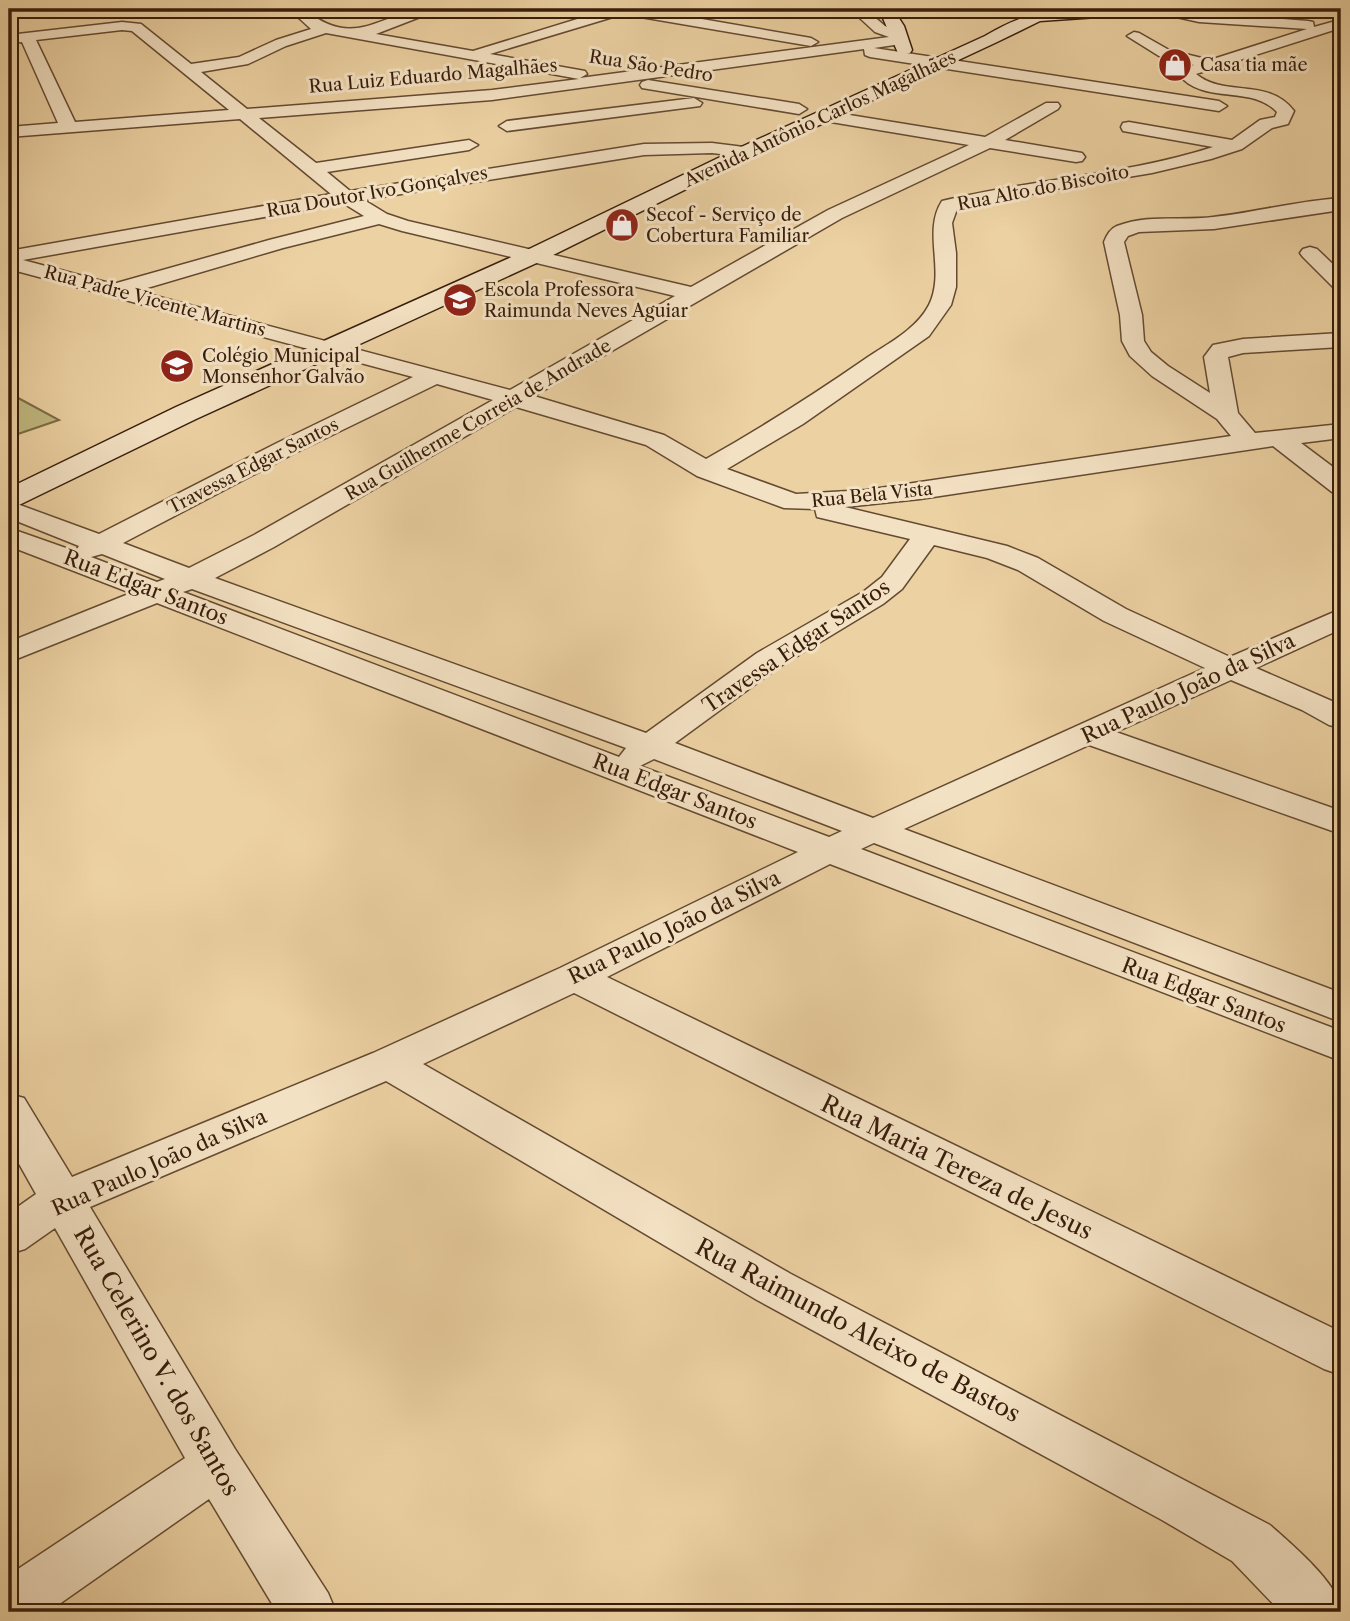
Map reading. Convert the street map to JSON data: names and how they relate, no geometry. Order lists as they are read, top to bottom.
{
  "streets": {
    "main road": ["Avenida Antônio Carlos Magalhães"],
    "street": [
      "Rua São Pedro",
      "Rua Luiz Eduardo Magalhães",
      "Rua Alto do Biscoito",
      "Rua Doutor Ivo Gonçalves",
      "Rua Padre Vicente Martins",
      "Rua Guilherme Correia de Andrade",
      "Travessa Edgar Santos",
      "Rua Bela Vista",
      "Rua Edgar Santos",
      "Rua Paulo João da Silva",
      "Rua Maria Tereza de Jesus",
      "Rua Raimundo Aleixo de Bastos",
      "Rua Celerino V. dos Santos"
    ]
  },
  "crossings": [
    ["Rua São Pedro", "Rua Luiz Eduardo Magalhães"],
    ["Rua São Pedro", "Avenida Antônio Carlos Magalhães"],
    ["Rua Luiz Eduardo Magalhães", "Avenida Antônio Carlos Magalhães"],
    ["Avenida Antônio Carlos Magalhães", "Rua Doutor Ivo Gonçalves"],
    ["Avenida Antônio Carlos Magalhães", "Rua Padre Vicente Martins"],
    ["Avenida Antônio Carlos Magalhães", "Rua Bela Vista"],
    ["Rua Alto do Biscoito", "Rua Bela Vista"],
    ["Rua Padre Vicente Martins", "Rua Bela Vista"],
    ["Rua Guilherme Correia de Andrade", "Rua Bela Vista"],
    ["Rua Guilherme Correia de Andrade", "Rua Edgar Santos"],
    ["Travessa Edgar Santos", "Rua Bela Vista"],
    ["Travessa Edgar Santos", "Rua Edgar Santos"],
    ["Rua Edgar Santos", "Rua Paulo João da Silva"],
    ["Rua Paulo João da Silva", "Rua Maria Tereza de Jesus"],
    ["Rua Paulo João da Silva", "Rua Raimundo Aleixo de Bastos"],
    ["Rua Paulo João da Silva", "Rua Celerino V. dos Santos"]
  ],
  "places": {
    "shop": ["Casa tia mãe", "Secof - Serviço de Cobertura Familiar"],
    "school or university": ["Escola Professora Raimunda Neves Aguiar", "Colégio Municipal Monsenhor Galvão"]
  }
}
